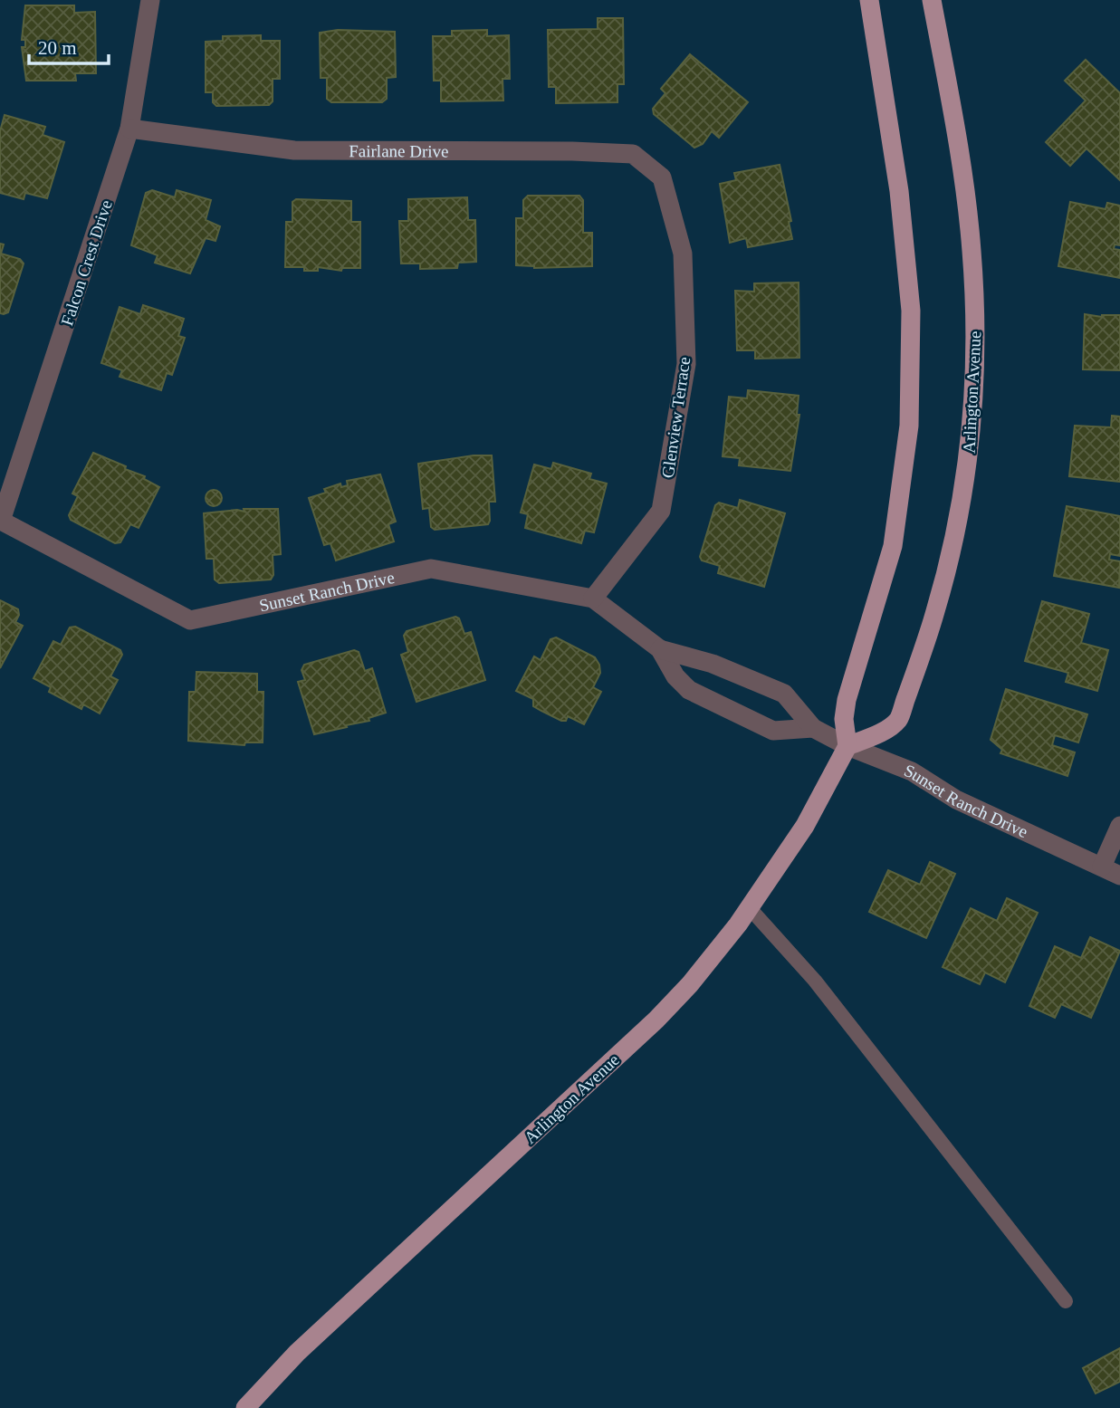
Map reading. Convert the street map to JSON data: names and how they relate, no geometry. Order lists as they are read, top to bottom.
{
  "streets": {
    "main road": ["Arlington Avenue"],
    "street": [
      "Fairlane Drive",
      "Falcon Crest Drive",
      "Glenview Terrace",
      "Sunset Ranch Drive"
    ]
  },
  "crossings": [
    ["Fairlane Drive", "Falcon Crest Drive"],
    ["Fairlane Drive", "Glenview Terrace"],
    ["Falcon Crest Drive", "Sunset Ranch Drive"],
    ["Arlington Avenue", "Sunset Ranch Drive"],
    ["Glenview Terrace", "Sunset Ranch Drive"]
  ],
  "scale_bar": "20 m"
}
